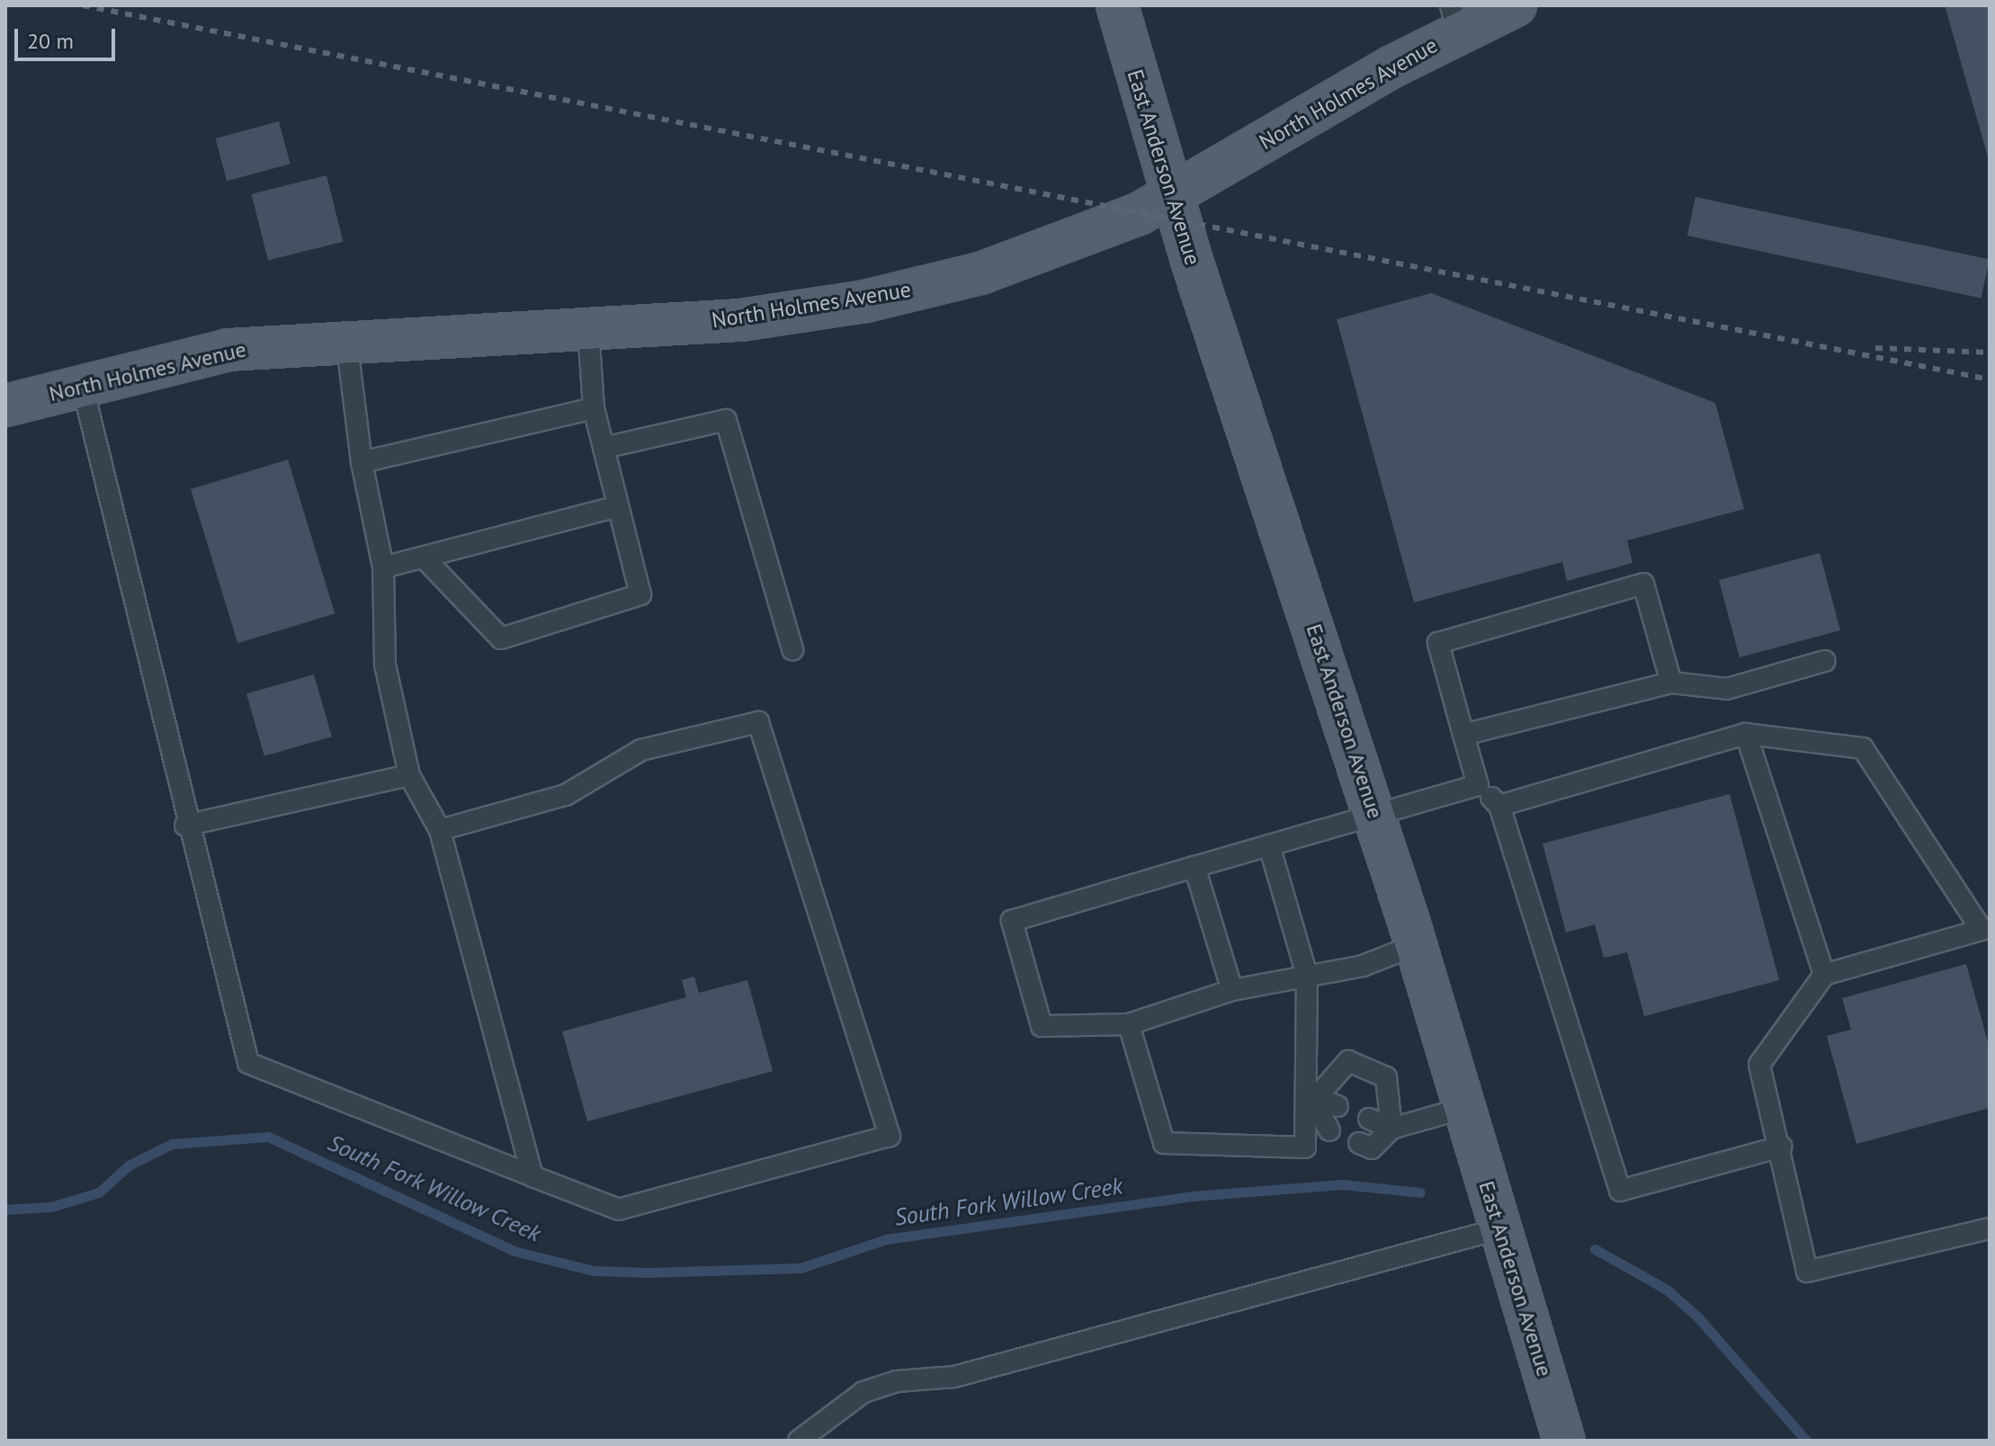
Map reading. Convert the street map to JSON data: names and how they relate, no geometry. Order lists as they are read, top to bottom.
{
  "streets": {
    "main road": ["North Holmes Avenue", "East Anderson Avenue"]
  },
  "crossings": [
    ["North Holmes Avenue", "East Anderson Avenue"]
  ],
  "water": ["South Fork Willow Creek"],
  "scale_bar": "20 m"
}
